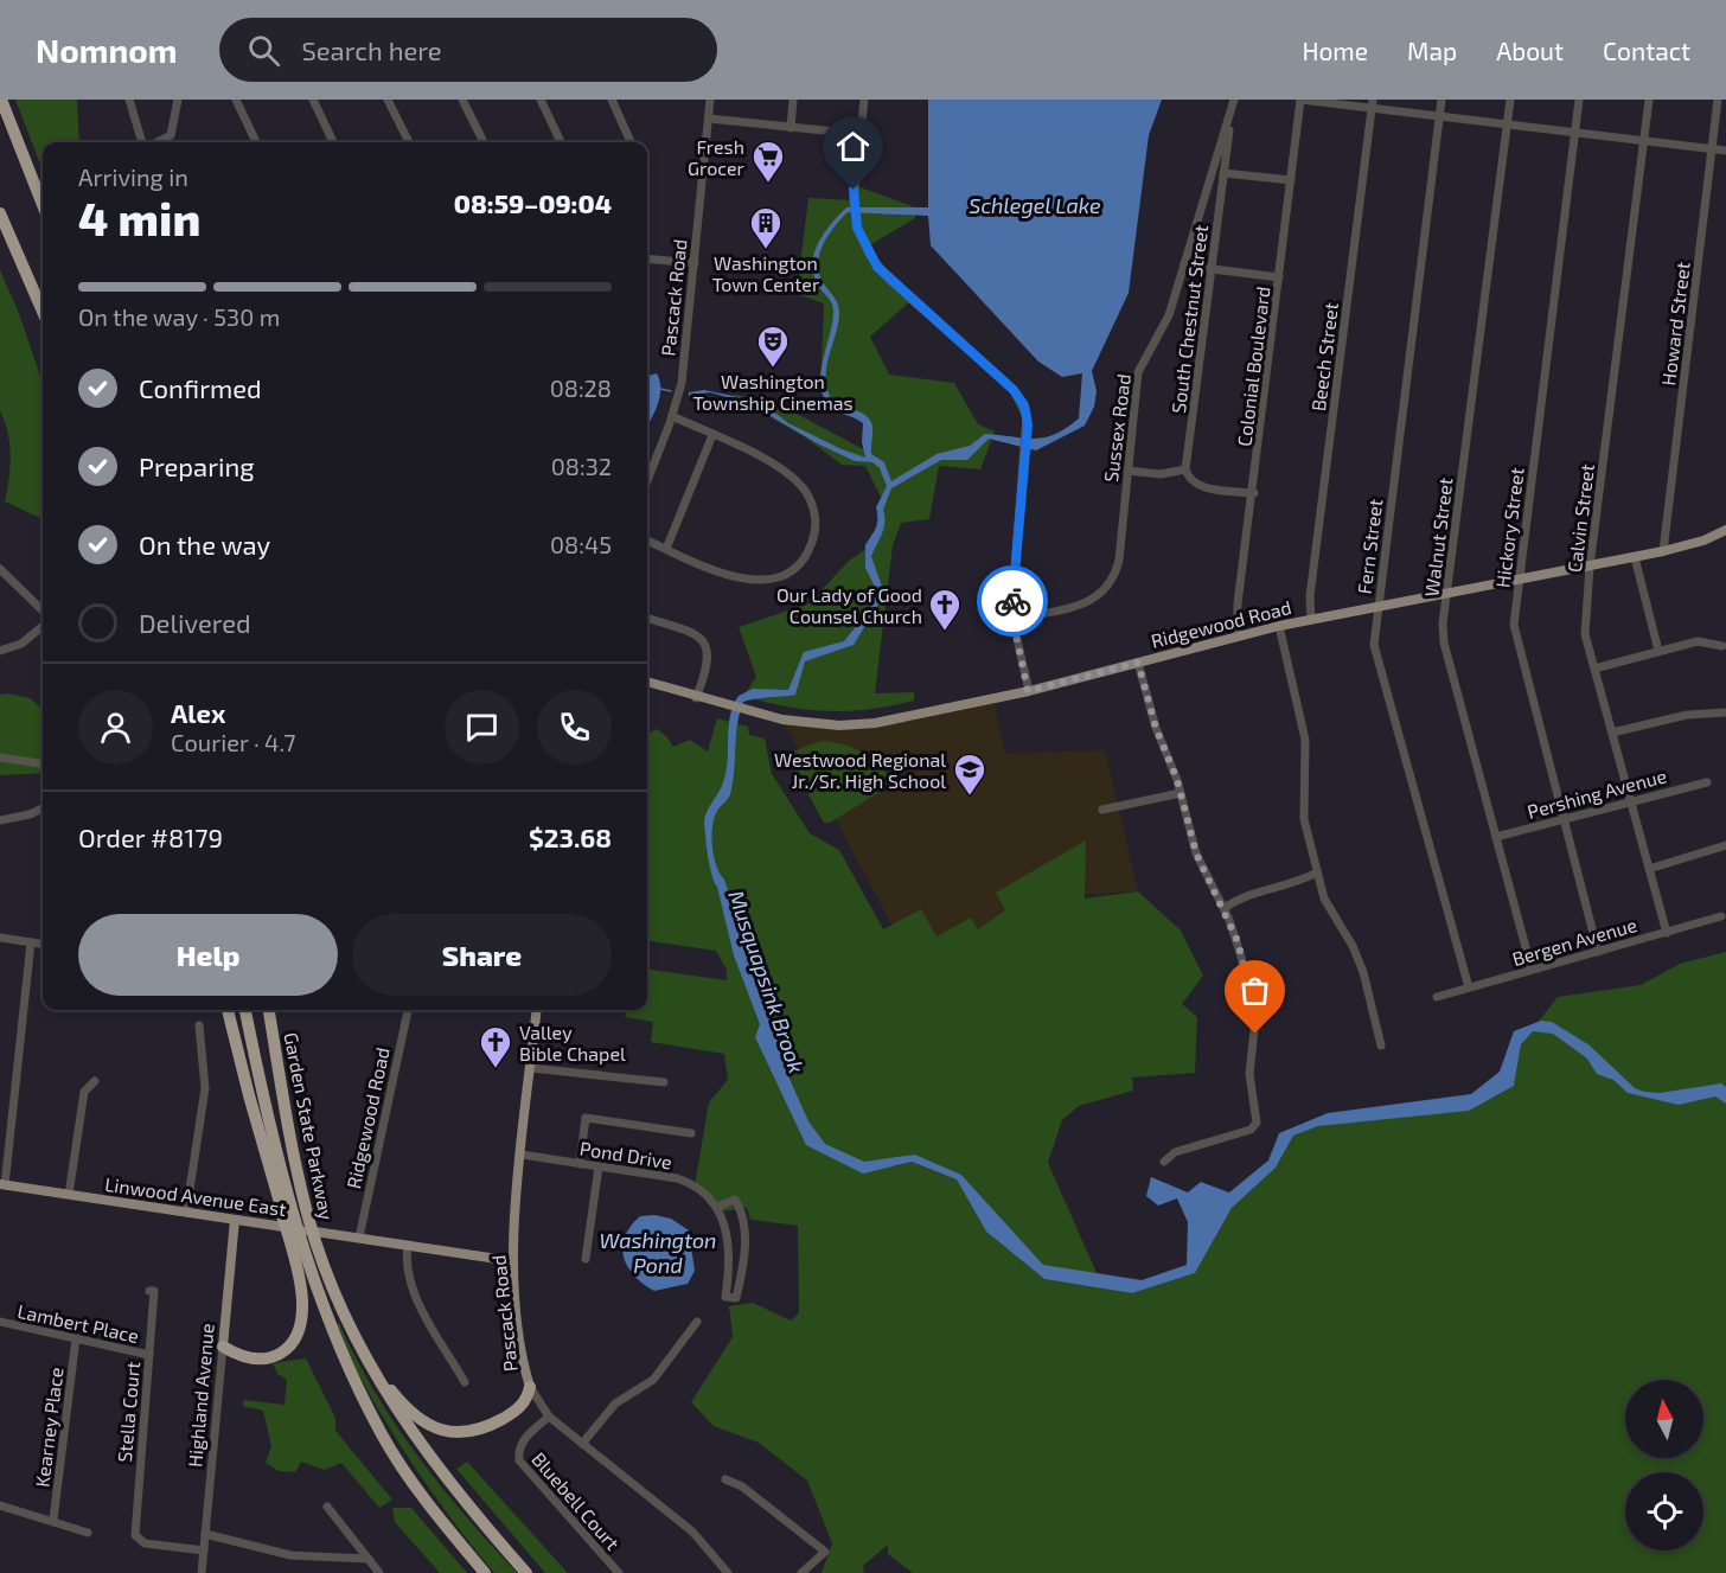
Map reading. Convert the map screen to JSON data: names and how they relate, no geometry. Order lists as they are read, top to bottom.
{
  "streets": {
    "highway": ["Garden State Parkway"],
    "main road": [
      "Pascack Road",
      "Ridgewood Road",
      "Linwood Avenue East",
      "Highland Avenue"
    ],
    "street": [
      "South Chestnut Street",
      "Howard Street",
      "Beech Street",
      "Colonial Boulevard",
      "Sussex Road",
      "Calvin Street",
      "Hickory Street",
      "Walnut Street",
      "Fern Street",
      "Pershing Avenue",
      "Bergen Avenue",
      "Pond Drive",
      "Lambert Place",
      "Stella Court",
      "Kearney Place",
      "Bluebell Court"
    ]
  },
  "crossings": [
    ["Pascack Road", "Pond Drive"],
    ["Pascack Road", "Linwood Avenue East"],
    ["Pascack Road", "Bluebell Court"],
    ["South Chestnut Street", "Sussex Road"],
    ["Howard Street", "Ridgewood Road"],
    ["Beech Street", "Ridgewood Road"],
    ["Colonial Boulevard", "Ridgewood Road"],
    ["Calvin Street", "Ridgewood Road"],
    ["Calvin Street", "Pershing Avenue"],
    ["Calvin Street", "Bergen Avenue"],
    ["Hickory Street", "Ridgewood Road"],
    ["Hickory Street", "Pershing Avenue"],
    ["Hickory Street", "Bergen Avenue"],
    ["Walnut Street", "Ridgewood Road"],
    ["Walnut Street", "Pershing Avenue"],
    ["Walnut Street", "Bergen Avenue"],
    ["Fern Street", "Ridgewood Road"],
    ["Fern Street", "Bergen Avenue"],
    ["Ridgewood Road", "Linwood Avenue East"],
    ["Linwood Avenue East", "Highland Avenue"],
    ["Lambert Place", "Stella Court"],
    ["Lambert Place", "Kearney Place"],
    ["Highland Avenue", "Stella Court"]
  ],
  "water": ["Schlegel Lake", "Musquapsink Brook", "Washington Pond"],
  "places": {
    "supermarket": ["Fresh Grocer"],
    "building": ["Washington Town Center"],
    "theatre": ["Washington Township Cinemas"],
    "church": ["Our Lady of Good Counsel Church", "Valley Bible Chapel"],
    "school or university": ["Westwood Regional Jr./Sr. High School"]
  },
  "north": "top",
  "page": {
    "header": "Nomnom",
    "search": "Search here",
    "nav": [
      "Home",
      "Map",
      "About",
      "Contact"
    ],
    "heading": ["4 min", "Arriving in", "08:59–09:04"],
    "panel": [
      "Alex",
      "Courier · 4.7",
      "Order #8179",
      "$23.68"
    ],
    "bar": "On the way · 530 m",
    "list": [
      ["Confirmed", "08:28"],
      ["Preparing", "08:32"],
      ["On the way", "08:45"],
      "Delivered"
    ],
    "buttons": ["Help", "Share"]
  }
}
